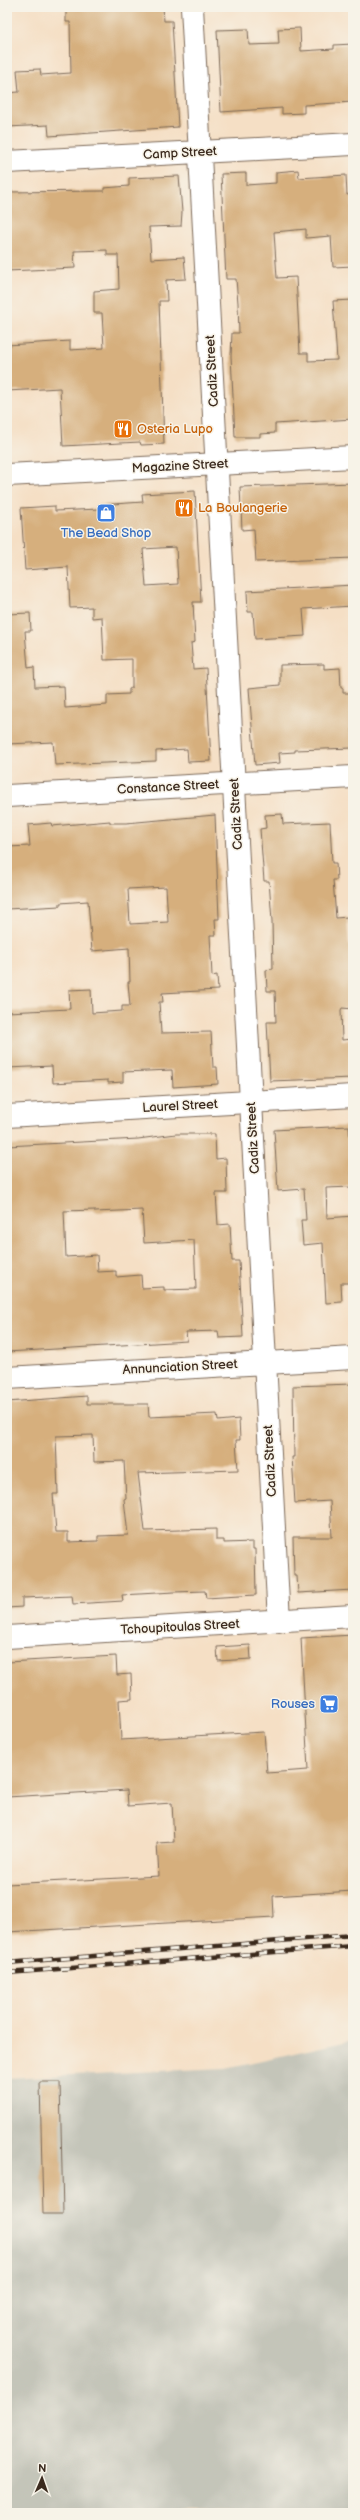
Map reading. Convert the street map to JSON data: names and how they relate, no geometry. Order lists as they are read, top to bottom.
{
  "streets": {
    "street": [
      "Camp Street",
      "Cadiz Street",
      "Magazine Street",
      "Constance Street",
      "Laurel Street",
      "Annunciation Street",
      "Tchoupitoulas Street"
    ]
  },
  "crossings": [
    ["Camp Street", "Cadiz Street"],
    ["Cadiz Street", "Magazine Street"],
    ["Cadiz Street", "Constance Street"],
    ["Cadiz Street", "Laurel Street"],
    ["Cadiz Street", "Annunciation Street"],
    ["Cadiz Street", "Tchoupitoulas Street"]
  ],
  "places": {
    "restaurant": ["Osteria Lupo", "La Boulangerie"],
    "shop": ["The Bead Shop"],
    "supermarket": ["Rouses"]
  },
  "north": "top"
}
